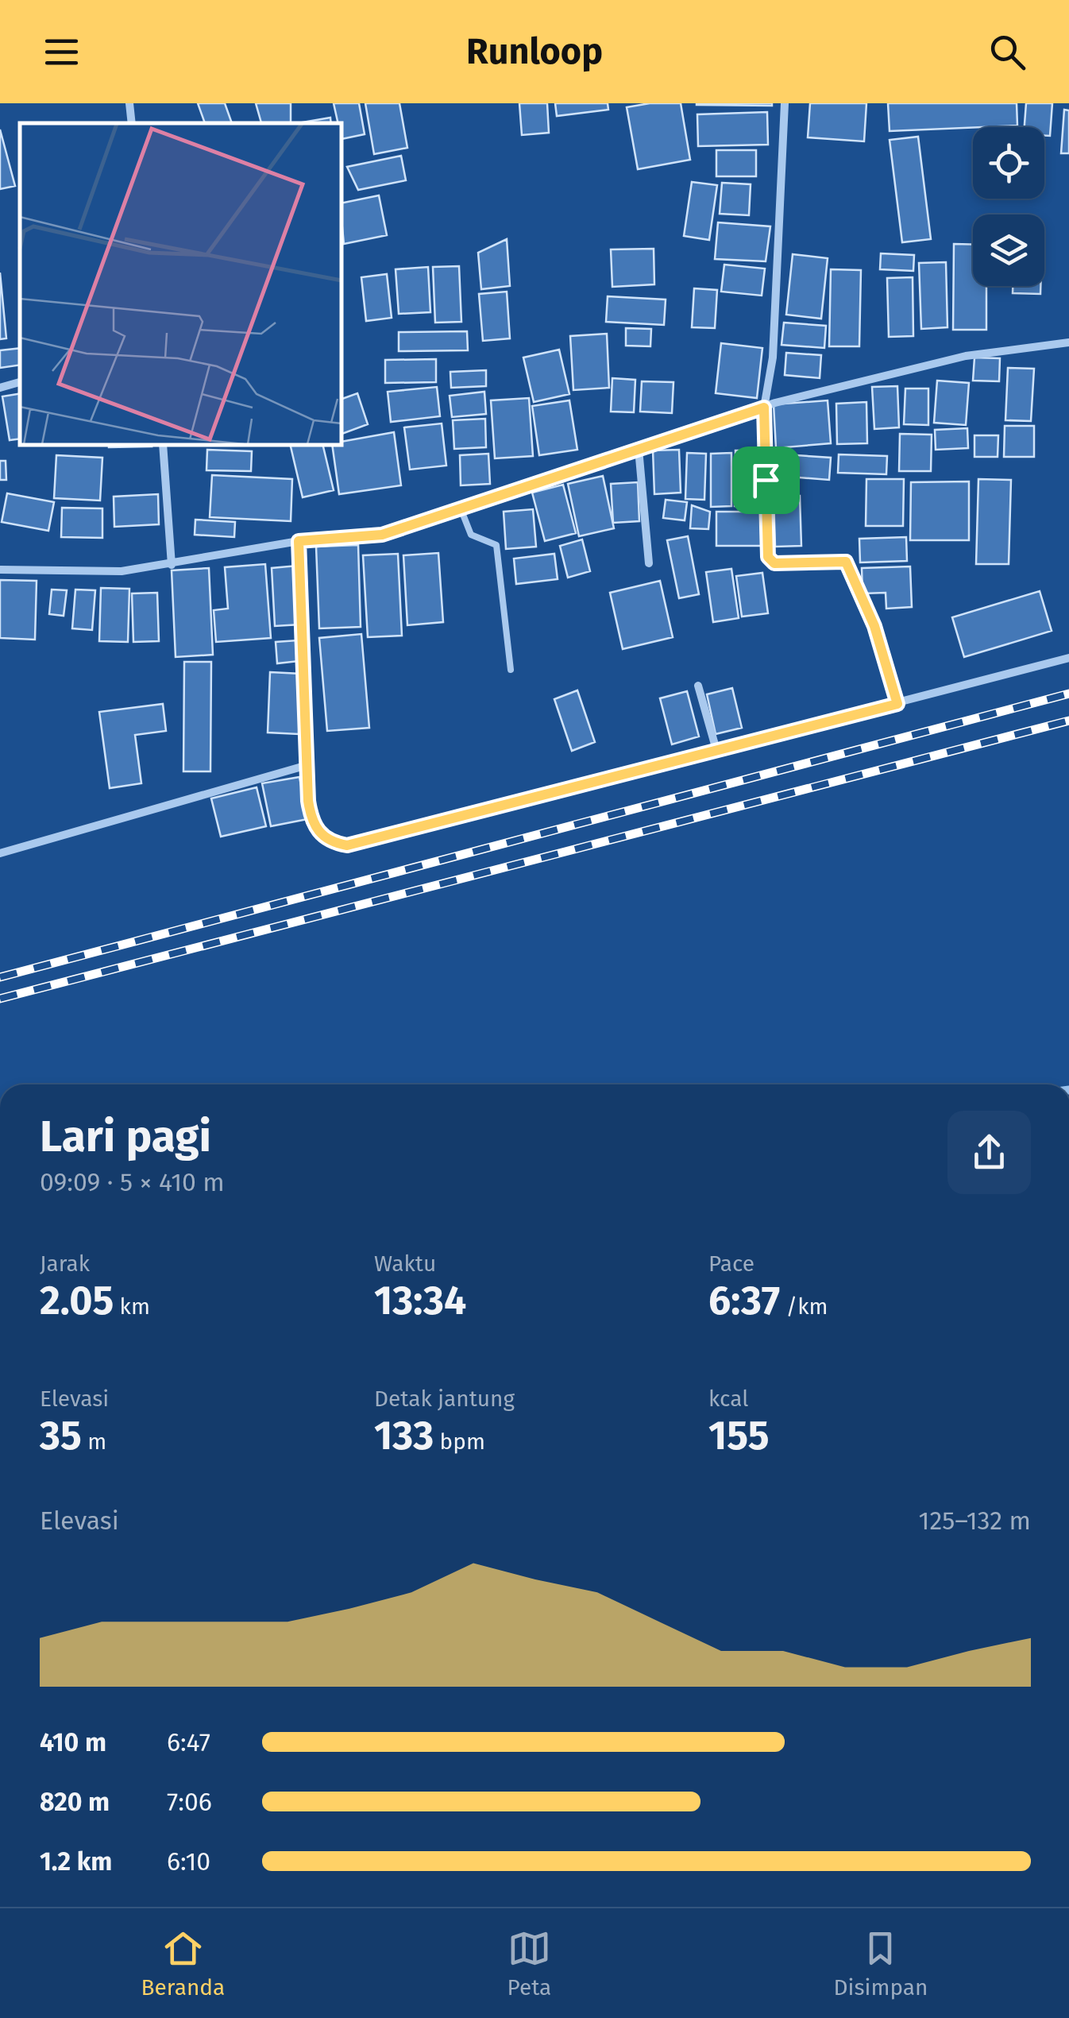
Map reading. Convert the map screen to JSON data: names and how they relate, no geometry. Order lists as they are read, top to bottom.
{
  "page": {
    "header": "Runloop",
    "heading": ["Lari pagi", "09:09 · 5 × 410 m"],
    "stats": [
      ["Jarak", "2.05 km"],
      ["Waktu", "13:34"],
      ["Pace", "6:37 /km"],
      ["Elevasi", "35 m"],
      ["Detak jantung", "133 bpm"],
      ["kcal", "155"]
    ],
    "chart": ["Elevasi", "125–132 m"],
    "list": [
      {
        "name": "410 m",
        "note": "6:47"
      },
      {
        "name": "820 m",
        "note": "7:06"
      },
      {
        "name": "1.2 km",
        "note": "6:10"
      }
    ],
    "tabs": ["Beranda", "Peta", "Disimpan"]
  }
}
